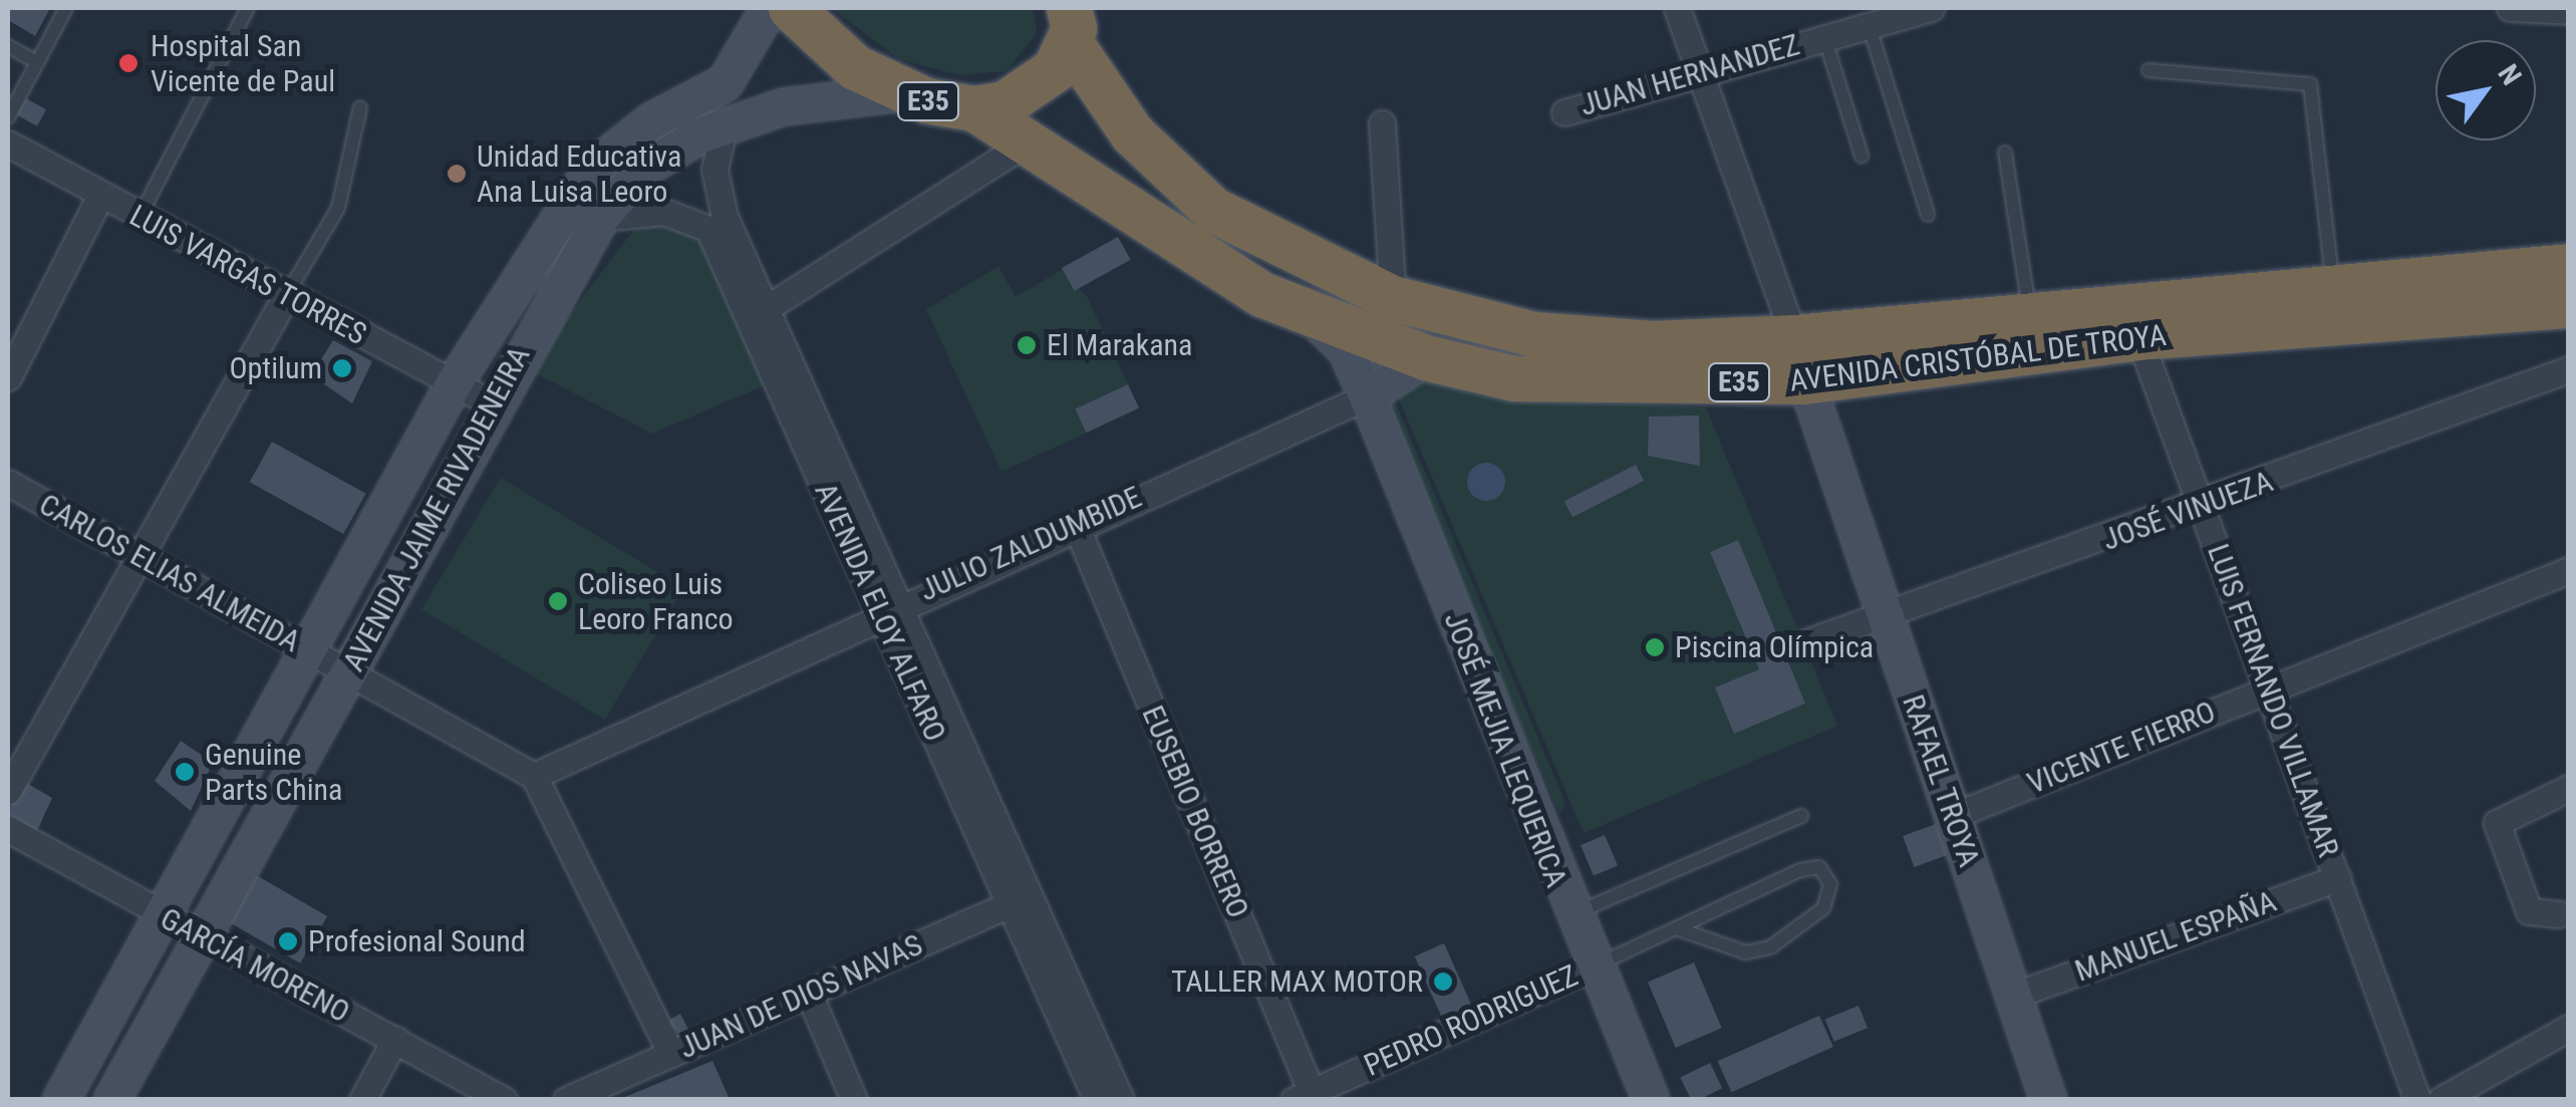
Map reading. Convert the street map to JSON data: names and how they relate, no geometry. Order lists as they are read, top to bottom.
{
  "streets": {
    "highway": ["E35", "AVENIDA CRISTÓBAL DE TROYA"],
    "main road": ["AVENIDA JAIME RIVADENEIRA", "JOSÉ MEJIA LEQUERICA", "RAFAEL TROYA"],
    "street": [
      "JUAN HERNANDEZ",
      "LUIS VARGAS TORRES",
      "JOSÉ VINUEZA",
      "JULIO ZALDUMBIDE",
      "CARLOS ELIAS ALMEIDA",
      "AVENIDA ELOY ALFARO",
      "LUIS FERNANDO VILLAMAR",
      "VICENTE FIERRO",
      "EUSEBIO BORRERO",
      "MANUEL ESPAÑA",
      "GARCÍA MORENO",
      "JUAN DE DIOS NAVAS",
      "PEDRO RODRIGUEZ"
    ]
  },
  "crossings": [
    ["JUAN HERNANDEZ", "RAFAEL TROYA"],
    ["E35", "AVENIDA CRISTÓBAL DE TROYA"],
    ["E35", "AVENIDA JAIME RIVADENEIRA"],
    ["LUIS VARGAS TORRES", "AVENIDA JAIME RIVADENEIRA"],
    ["AVENIDA CRISTÓBAL DE TROYA", "LUIS FERNANDO VILLAMAR"],
    ["AVENIDA CRISTÓBAL DE TROYA", "JOSÉ MEJIA LEQUERICA"],
    ["AVENIDA CRISTÓBAL DE TROYA", "RAFAEL TROYA"],
    ["AVENIDA JAIME RIVADENEIRA", "CARLOS ELIAS ALMEIDA"],
    ["AVENIDA JAIME RIVADENEIRA", "AVENIDA ELOY ALFARO"],
    ["AVENIDA JAIME RIVADENEIRA", "GARCÍA MORENO"],
    ["JOSÉ VINUEZA", "LUIS FERNANDO VILLAMAR"],
    ["JOSÉ VINUEZA", "RAFAEL TROYA"],
    ["JULIO ZALDUMBIDE", "CARLOS ELIAS ALMEIDA"],
    ["JULIO ZALDUMBIDE", "AVENIDA ELOY ALFARO"],
    ["JULIO ZALDUMBIDE", "JOSÉ MEJIA LEQUERICA"],
    ["JULIO ZALDUMBIDE", "EUSEBIO BORRERO"],
    ["AVENIDA ELOY ALFARO", "JUAN DE DIOS NAVAS"],
    ["LUIS FERNANDO VILLAMAR", "VICENTE FIERRO"],
    ["LUIS FERNANDO VILLAMAR", "MANUEL ESPAÑA"],
    ["VICENTE FIERRO", "RAFAEL TROYA"],
    ["JOSÉ MEJIA LEQUERICA", "PEDRO RODRIGUEZ"],
    ["RAFAEL TROYA", "MANUEL ESPAÑA"],
    ["EUSEBIO BORRERO", "PEDRO RODRIGUEZ"]
  ],
  "places": [
    "Hospital San Vicente de Paul",
    "Unidad Educativa Ana Luisa Leoro",
    "El Marakana",
    "Optilum",
    "Coliseo Luis Leoro Franco",
    "Piscina Olímpica",
    "Genuine Parts China",
    "Profesional Sound",
    "TALLER MAX MOTOR"
  ],
  "north": "top right"
}
